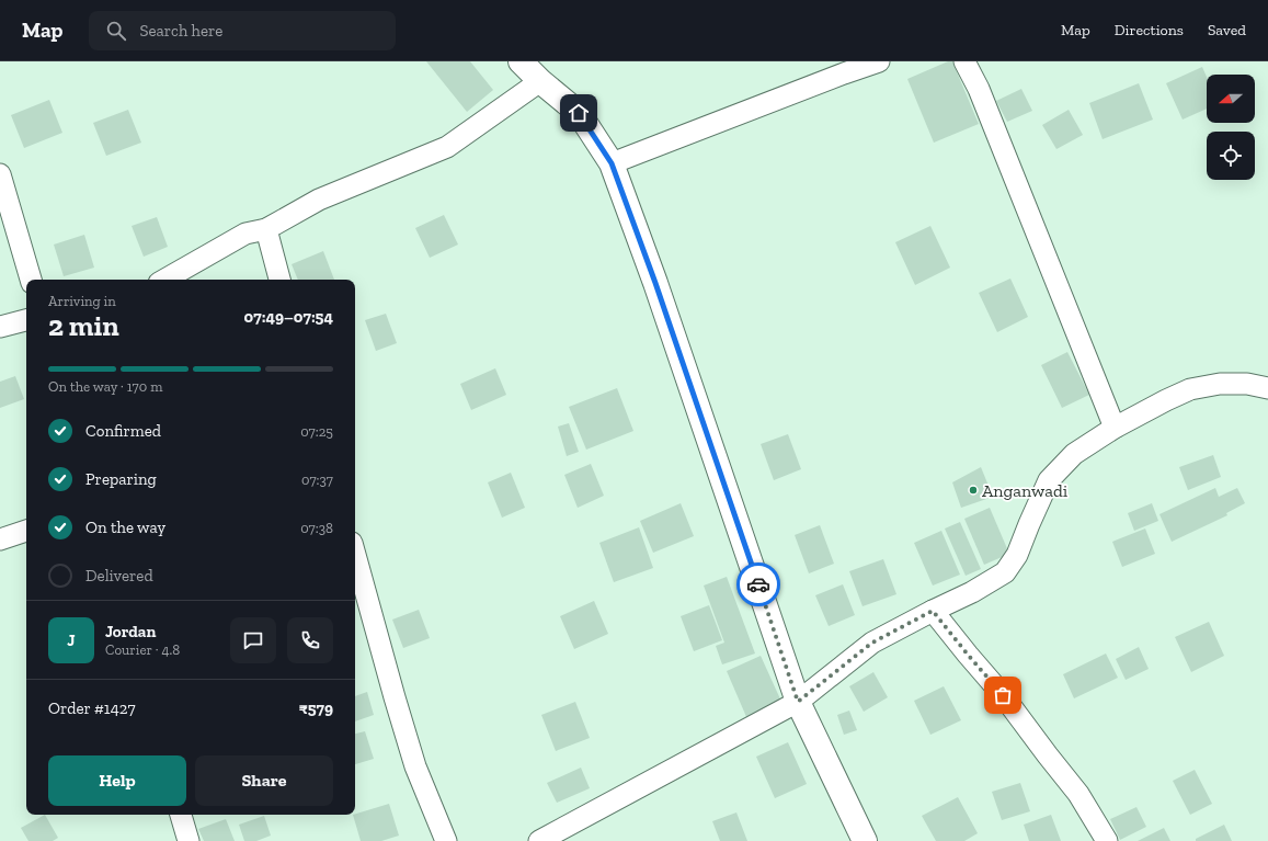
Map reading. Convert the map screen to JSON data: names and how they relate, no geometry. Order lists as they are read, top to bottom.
{
  "places": ["Anganwadi"],
  "north": "left",
  "page": {
    "header": "Map",
    "search": "Search here",
    "nav": ["Map", "Directions", "Saved"],
    "heading": ["2 min", "Arriving in", "07:49–07:54"],
    "panel": [
      "Jordan",
      "Courier · 4.8",
      "Order #1427",
      "₹579"
    ],
    "bar": "On the way · 170 m",
    "list": [
      ["Confirmed", "07:25"],
      ["Preparing", "07:37"],
      ["On the way", "07:38"],
      "Delivered"
    ],
    "round": "J",
    "buttons": ["Help", "Share"]
  }
}
